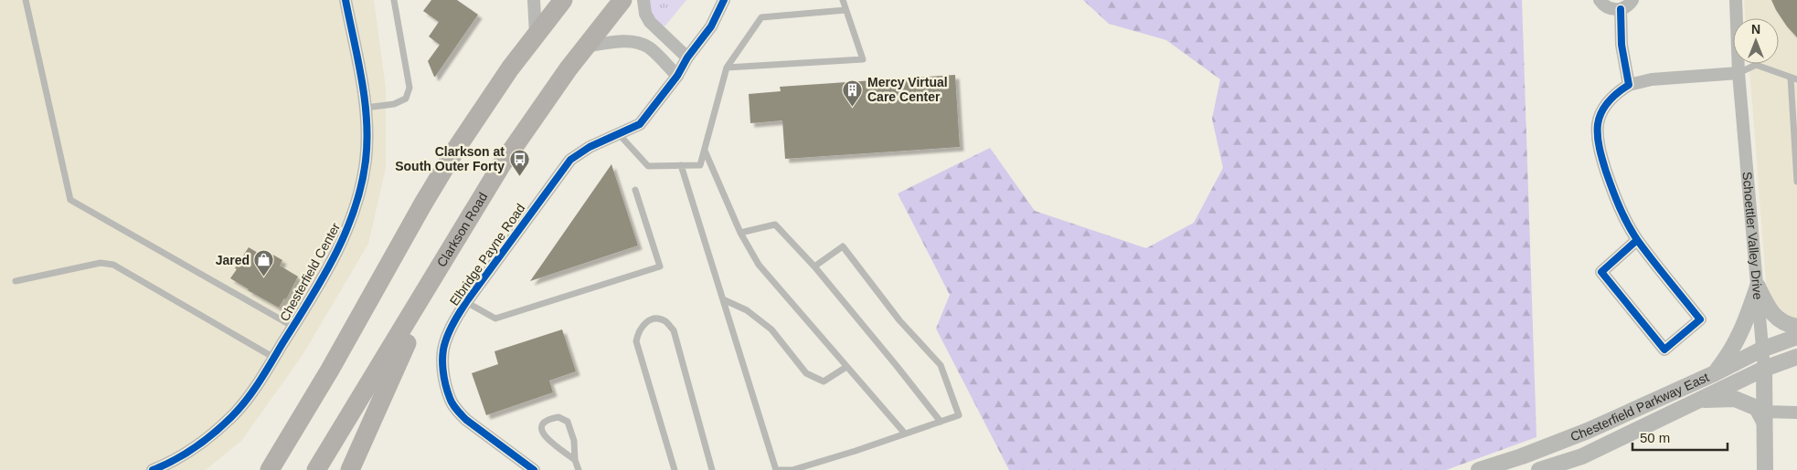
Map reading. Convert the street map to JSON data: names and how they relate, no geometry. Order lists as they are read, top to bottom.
{
  "streets": {
    "main road": ["Clarkson Road"],
    "street": [
      "Schoettler Valley Drive",
      "Elbridge Payne Road",
      "Chesterfield Center",
      "Chesterfield Parkway East"
    ]
  },
  "crossings": [
    ["Schoettler Valley Drive", "Chesterfield Parkway East"]
  ],
  "places": {
    "building": ["Mercy Virtual Care Center"],
    "bus stop": ["Clarkson at South Outer Forty"],
    "shop": ["Jared"]
  },
  "scale_bar": "50 m",
  "north": "top"
}
